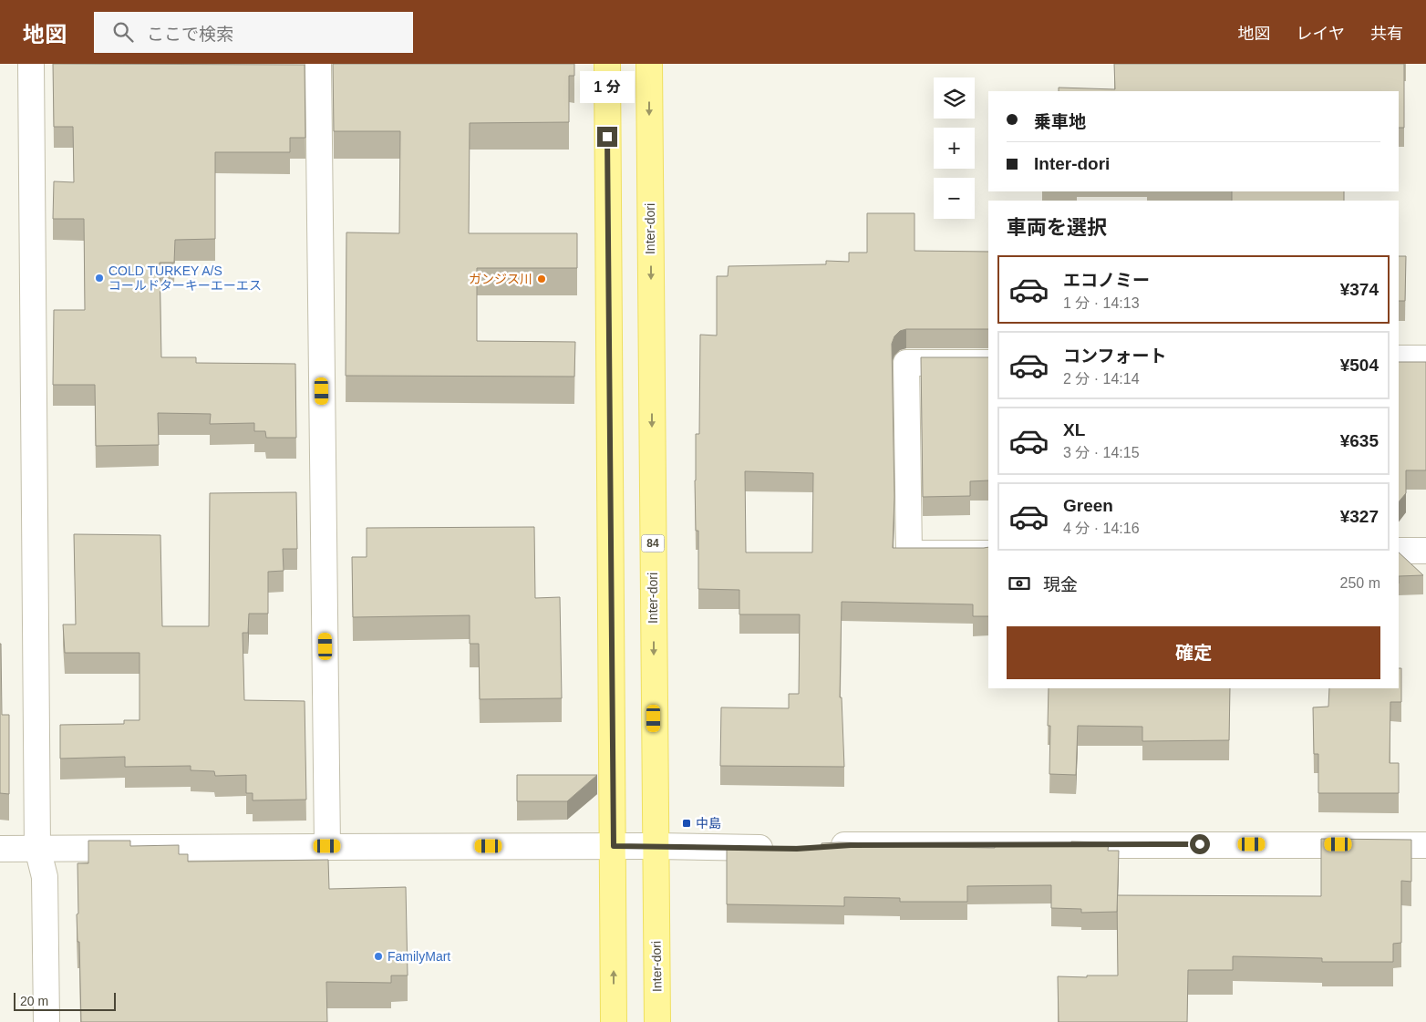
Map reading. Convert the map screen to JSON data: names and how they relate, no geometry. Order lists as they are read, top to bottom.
{
  "streets": {
    "main road": ["Inter-dori", "84"]
  },
  "places": {
    "other": ["COLD TURKEY A/S コールドターキーエーエス", "ガンジス川", "FamilyMart"],
    "transit": ["中島"]
  },
  "scale_bar": "20 m",
  "page": {
    "header": "地図",
    "search": "ここで検索",
    "nav": ["地図", "レイヤ", "共有"],
    "bubble": "1 分",
    "map_buttons": ["+", "−"],
    "banner": ["乗車地", "Inter-dori"],
    "heading": "車両を選択",
    "list": [
      {
        "name": "エコノミー",
        "note": "1 分 · 14:13",
        "value": "¥374"
      },
      {
        "name": "コンフォート",
        "note": "2 分 · 14:14",
        "value": "¥504"
      },
      {
        "name": "XL",
        "note": "3 分 · 14:15",
        "value": "¥635"
      },
      {
        "name": "Green",
        "note": "4 分 · 14:16",
        "value": "¥327"
      }
    ],
    "pay": ["現金", "250 m"],
    "buttons": "確定",
    "scale": "20 m"
  }
}
